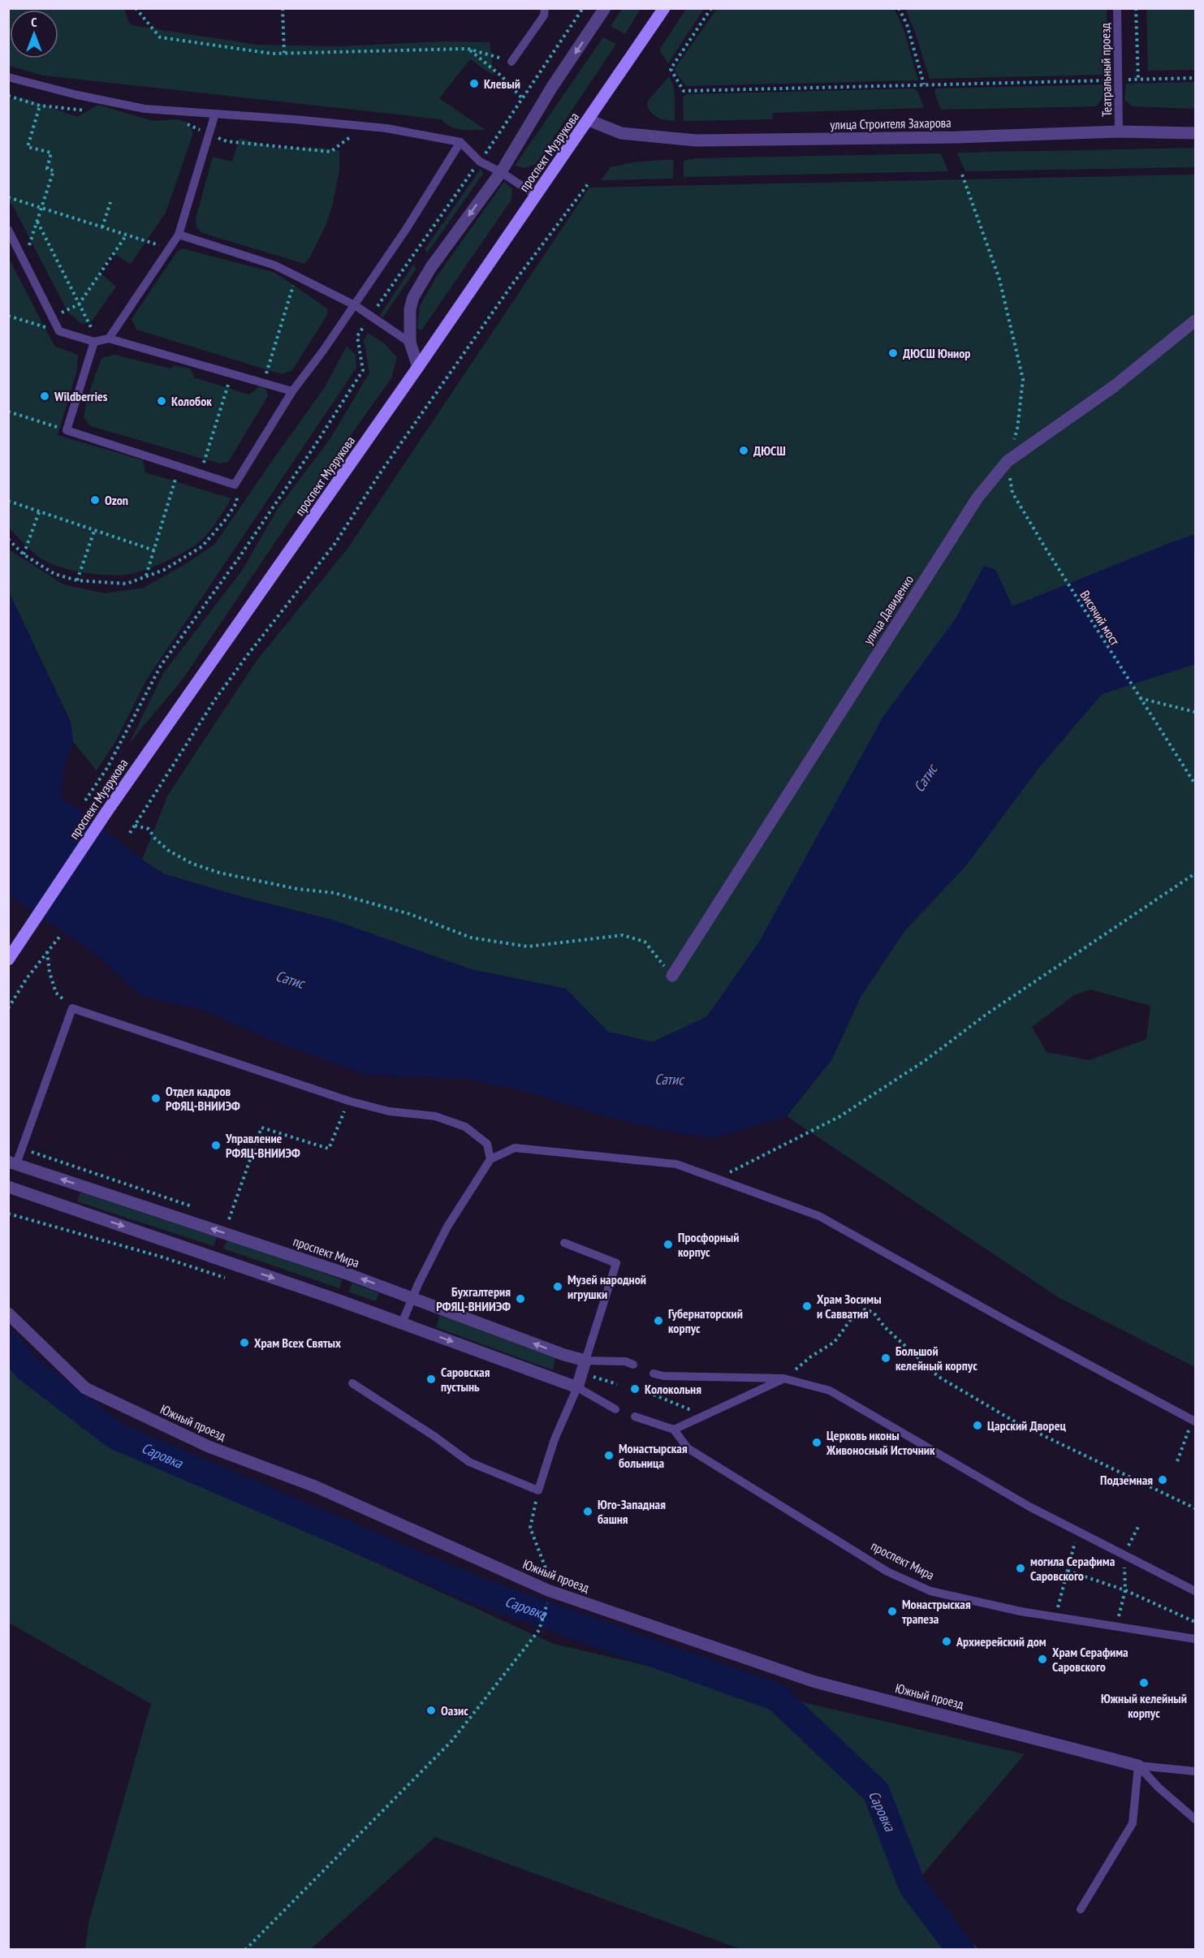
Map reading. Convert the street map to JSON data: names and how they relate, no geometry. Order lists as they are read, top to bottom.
{
  "streets": {
    "main road": ["проспект Музрукова"],
    "street": [
      "улица Строителя Захарова",
      "улица Давиденко",
      "проспект Мира",
      "Южный проезд"
    ],
    "lane": ["Театральный проезд"],
    "path": ["Висячий мост"]
  },
  "crossings": [
    ["Театральный проезд", "улица Строителя Захарова"],
    ["улица Строителя Захарова", "проспект Музрукова"],
    ["улица Давиденко", "Висячий мост"]
  ],
  "water": ["Сатис", "Саровка"],
  "places": [
    "Клевый",
    "ДЮСШ Юниор",
    "Wildberries",
    "Колобок",
    "ДЮСШ",
    "Ozon",
    "Отдел кадров РФЯЦ-ВНИИЭФ",
    "Управление РФЯЦ-ВНИИЭФ",
    "Просфорный корпус",
    "Музей народной игрушки",
    "Бухгалтерия РФЯЦ-ВНИИЭФ",
    "Храм Зосимы и Савватия",
    "Губернаторский корпус",
    "Храм Всех Святых",
    "Большой келейный корпус",
    "Саровская пустынь",
    "Колокольня",
    "Царский Дворец",
    "Церковь иконы Живоносный Источник",
    "Монастырская больница",
    "Подземная",
    "Юго-Западная башня",
    "могила Серафима Саровского",
    "Монастрыская трапеза",
    "Архиерейский дом",
    "Храм Серафима Саровского",
    "Южный келейный корпус",
    "Оазис"
  ],
  "north": "top"
}
